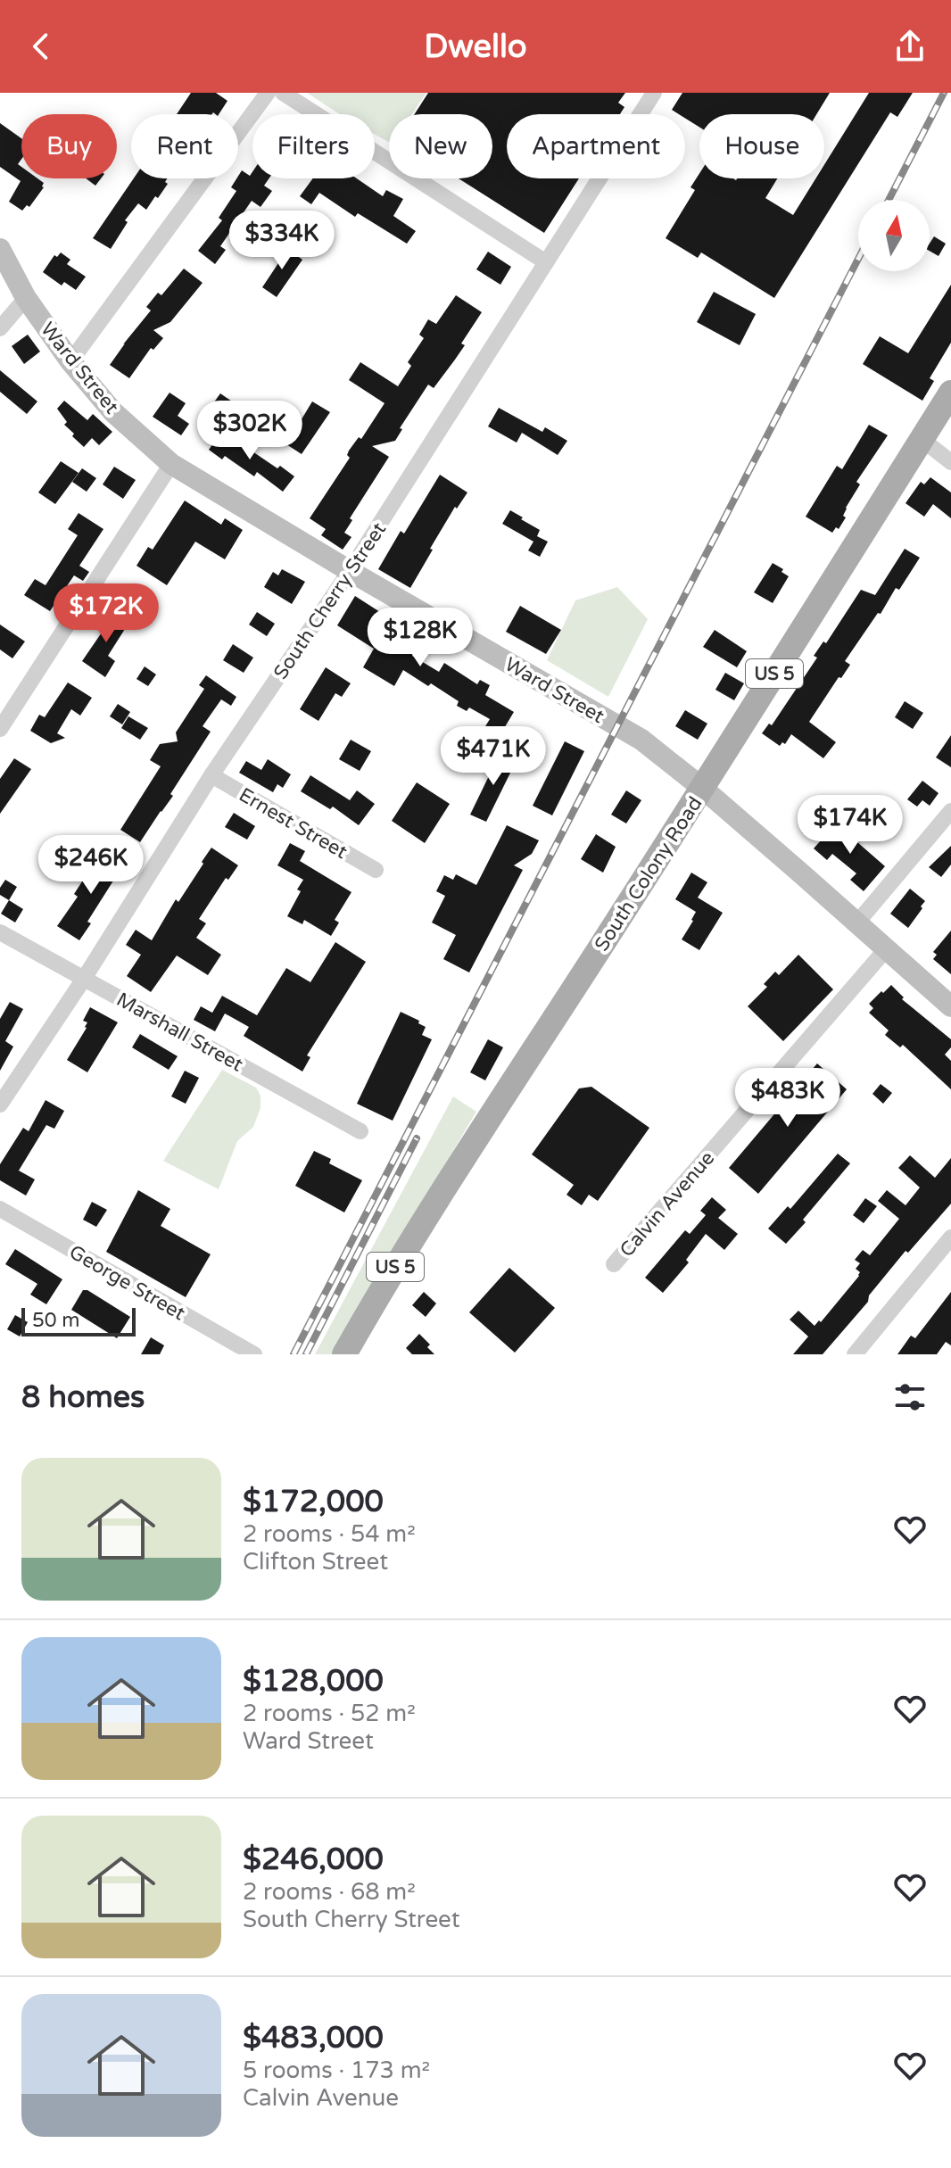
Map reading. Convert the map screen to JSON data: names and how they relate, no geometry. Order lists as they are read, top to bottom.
{
  "streets": {
    "main road": ["US 5", "South Colony Road"],
    "street": [
      "Ward Street",
      "South Cherry Street",
      "Ernest Street",
      "Marshall Street",
      "Calvin Avenue",
      "George Street"
    ]
  },
  "crossings": [
    ["Ward Street", "South Cherry Street"],
    ["Ward Street", "South Colony Road"],
    ["Ward Street", "Calvin Avenue"],
    ["South Cherry Street", "Ernest Street"],
    ["South Cherry Street", "Marshall Street"]
  ],
  "scale_bar": "50 m",
  "north": "top",
  "page": {
    "header": "Dwello",
    "chip": [
      "Buy",
      "Rent",
      "Filters",
      "New",
      "Apartment",
      "House"
    ],
    "price": [
      "$334K",
      "$302K",
      "$172K",
      "$128K",
      "$471K",
      "$174K",
      "$246K",
      "$483K"
    ],
    "scale": "50 m",
    "heading": "8 homes",
    "list": [
      {
        "name": "$172,000",
        "note": "2 rooms · 54 m² · Clifton Street"
      },
      {
        "name": "$128,000",
        "note": "2 rooms · 52 m² · Ward Street"
      },
      {
        "name": "$246,000",
        "note": "2 rooms · 68 m² · South Cherry Street"
      },
      {
        "name": "$483,000",
        "note": "5 rooms · 173 m² · Calvin Avenue"
      }
    ]
  }
}
